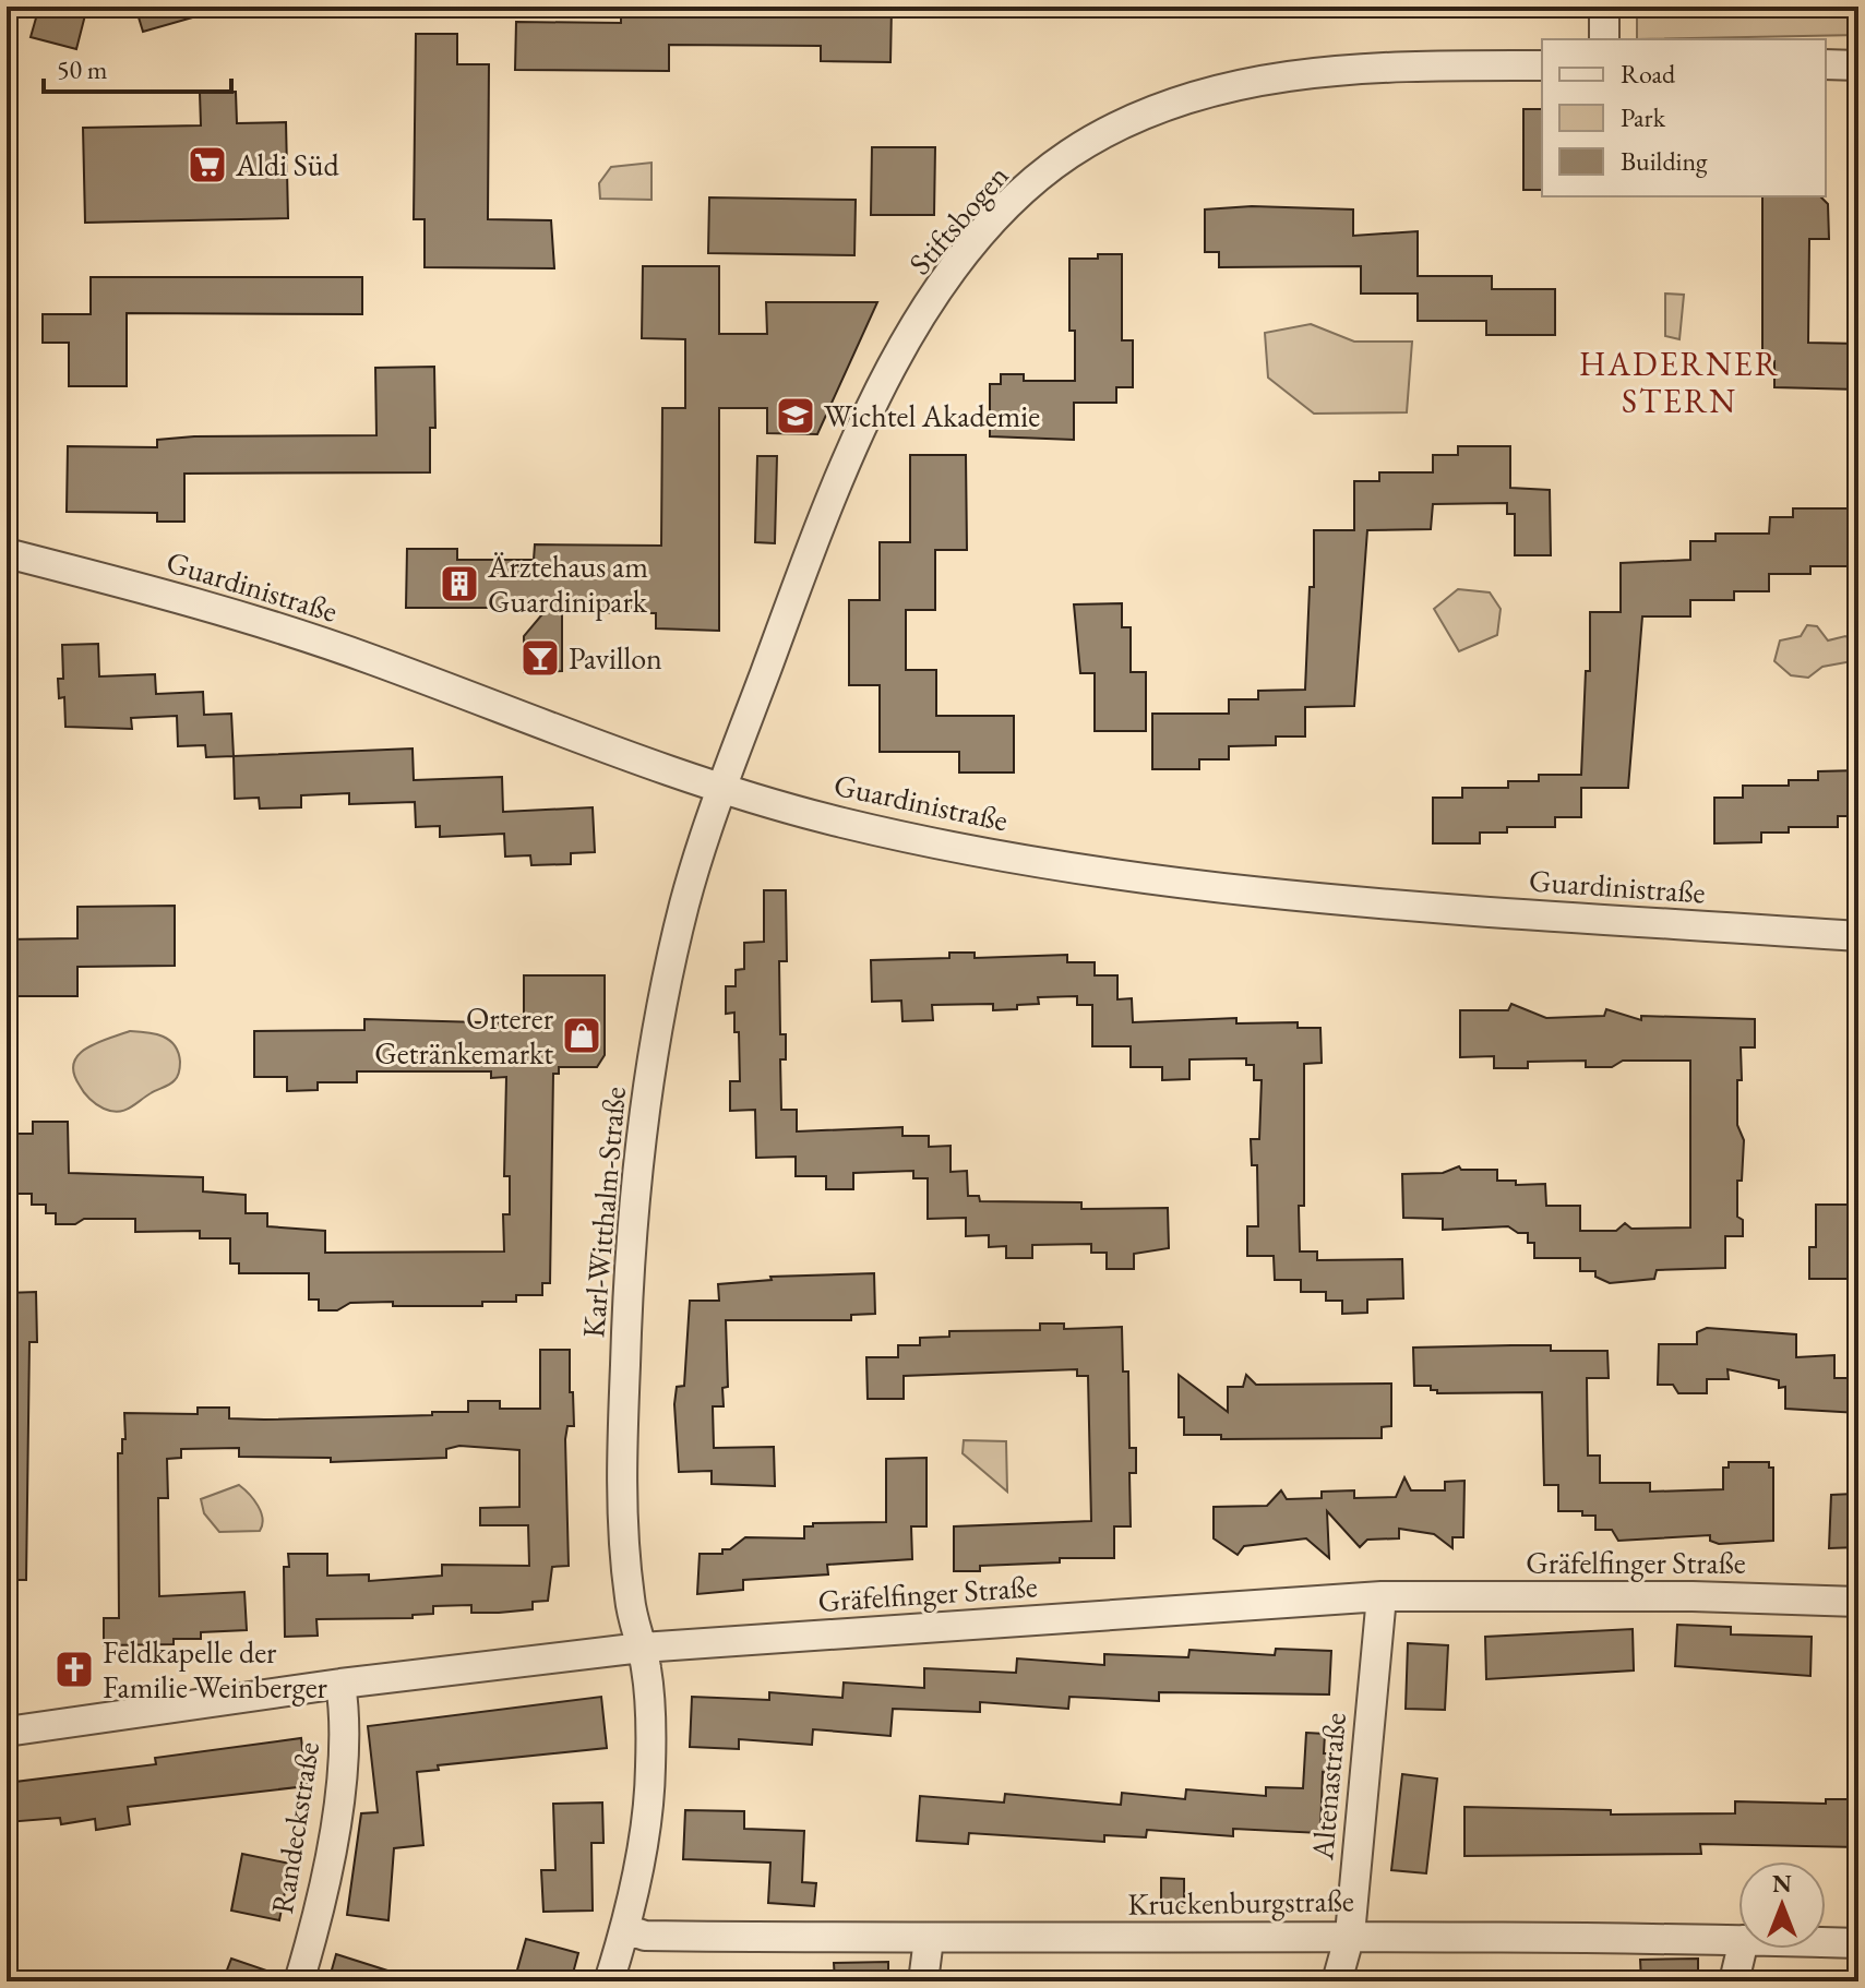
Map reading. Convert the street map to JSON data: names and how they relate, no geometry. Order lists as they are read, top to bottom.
{
  "streets": {
    "street": [
      "Stiftsbogen",
      "Guardinistraße",
      "Karl-Witthalm-Straße",
      "Gräfelfinger Straße",
      "Altenastraße",
      "Randeckstraße",
      "Kruckenburgstraße"
    ]
  },
  "crossings": [
    ["Stiftsbogen", "Guardinistraße"],
    ["Stiftsbogen", "Karl-Witthalm-Straße"],
    ["Guardinistraße", "Karl-Witthalm-Straße"],
    ["Karl-Witthalm-Straße", "Gräfelfinger Straße"],
    ["Karl-Witthalm-Straße", "Kruckenburgstraße"],
    ["Gräfelfinger Straße", "Altenastraße"],
    ["Gräfelfinger Straße", "Randeckstraße"],
    ["Altenastraße", "Kruckenburgstraße"]
  ],
  "districts": ["HADERNER STERN"],
  "places": {
    "supermarket": ["Aldi Süd"],
    "school or university": ["Wichtel Akademie"],
    "building": ["Ärztehaus am Guardinipark"],
    "bar": ["Pavillon"],
    "shop": ["Orterer Getränkemarkt"],
    "church": ["Feldkapelle der Familie Weinberger"]
  },
  "legend": ["Road", "Park", "Building"],
  "scale_bar": "50 m",
  "north": "top"
}
